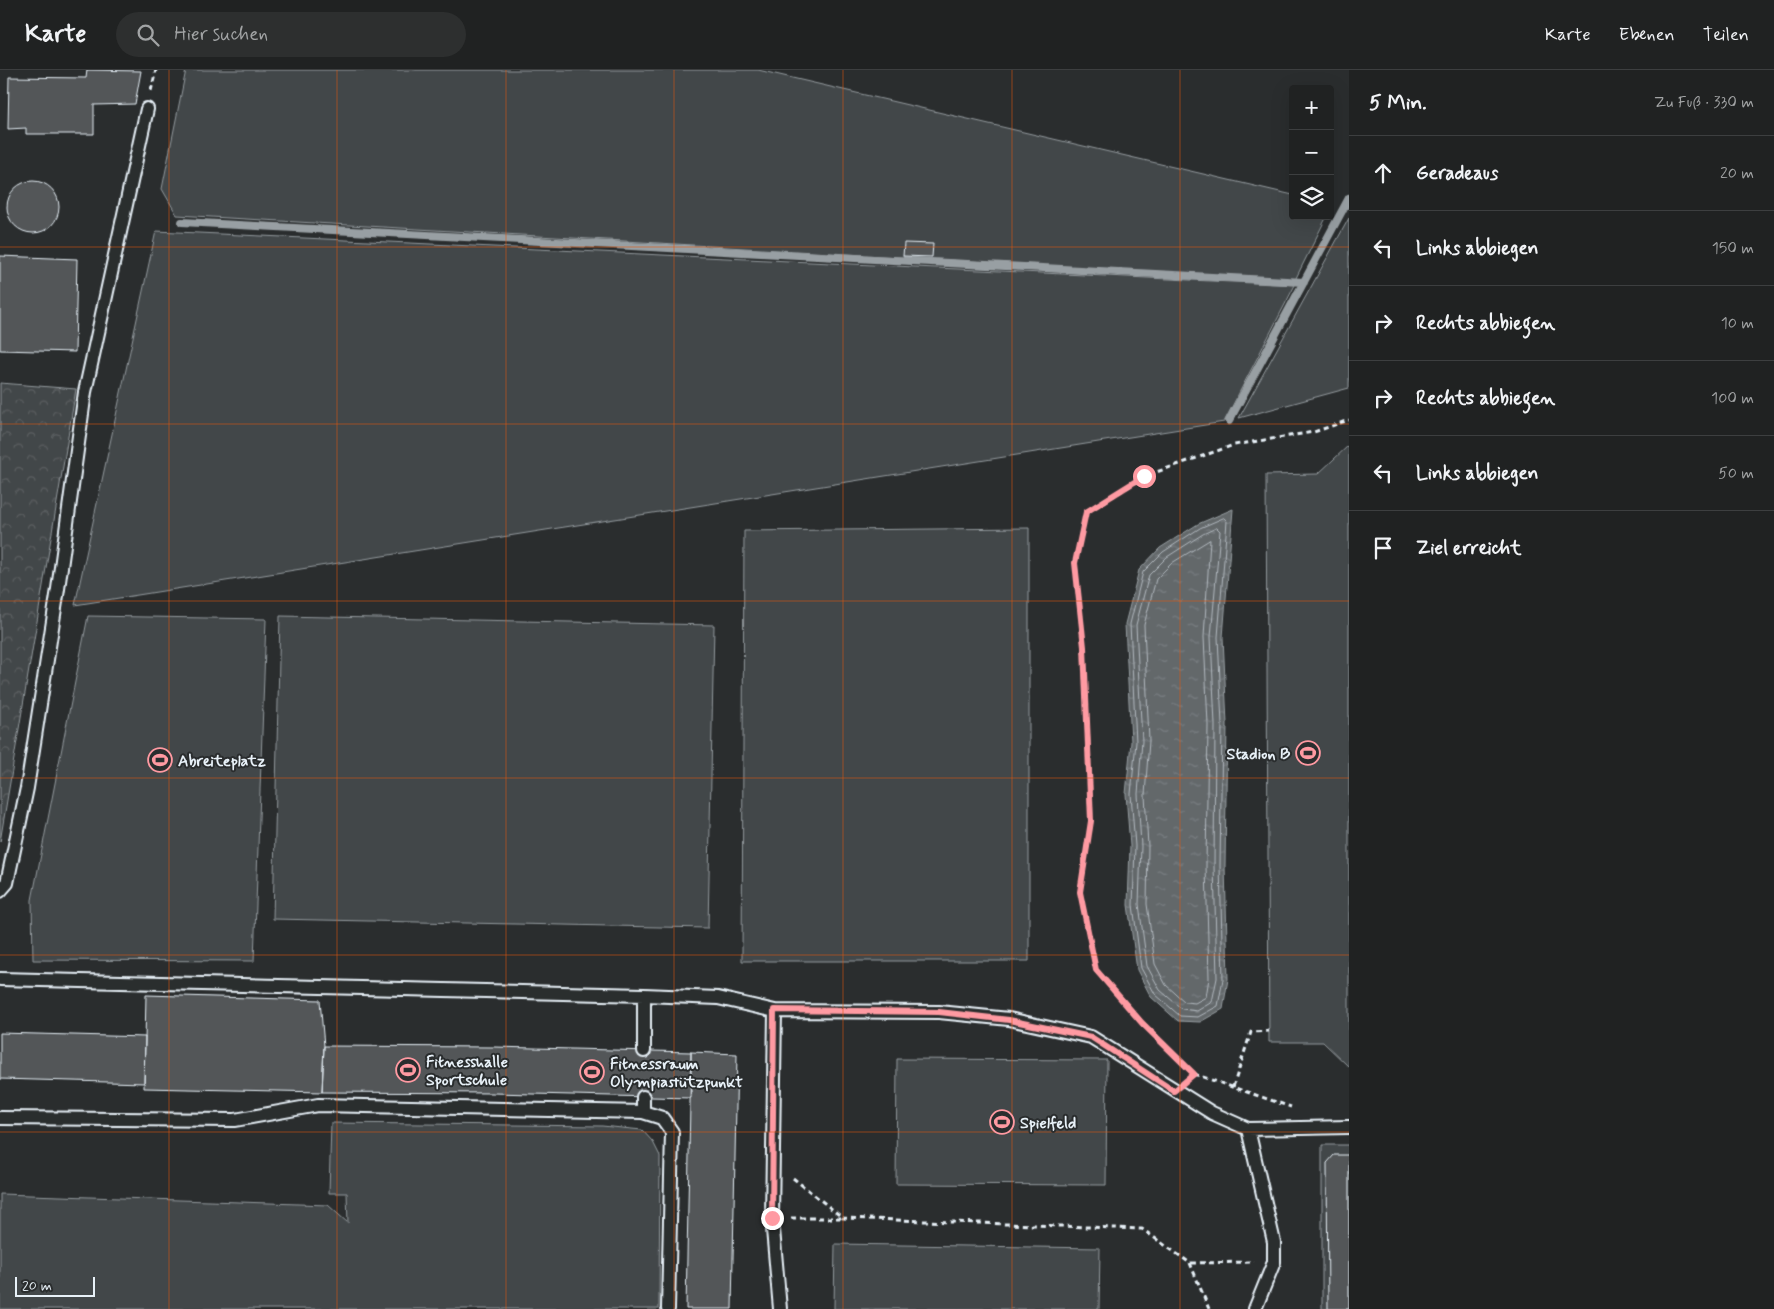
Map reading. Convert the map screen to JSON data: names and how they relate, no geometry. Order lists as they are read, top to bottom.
{
  "places": {
    "sports": [
      "Stadion B",
      "Abreiteplatz",
      "Fitnesshalle Sportschule",
      "Fitnessraum Olympiastützpunkt",
      "Spielfeld"
    ]
  },
  "scale_bar": "20 m",
  "page": {
    "header": "Karte",
    "search": "Hier suchen",
    "nav": ["Karte", "Ebenen", "Teilen"],
    "heading": ["5 Min.", "Zu Fuß · 330 m"],
    "map_buttons": ["+", "−"],
    "list": [
      ["Geradeaus", "20 m"],
      ["Links abbiegen", "150 m"],
      ["Rechts abbiegen", "10 m"],
      ["Rechts abbiegen", "100 m"],
      ["Links abbiegen", "50 m"],
      "Ziel erreicht"
    ],
    "scale": "20 m"
  }
}
